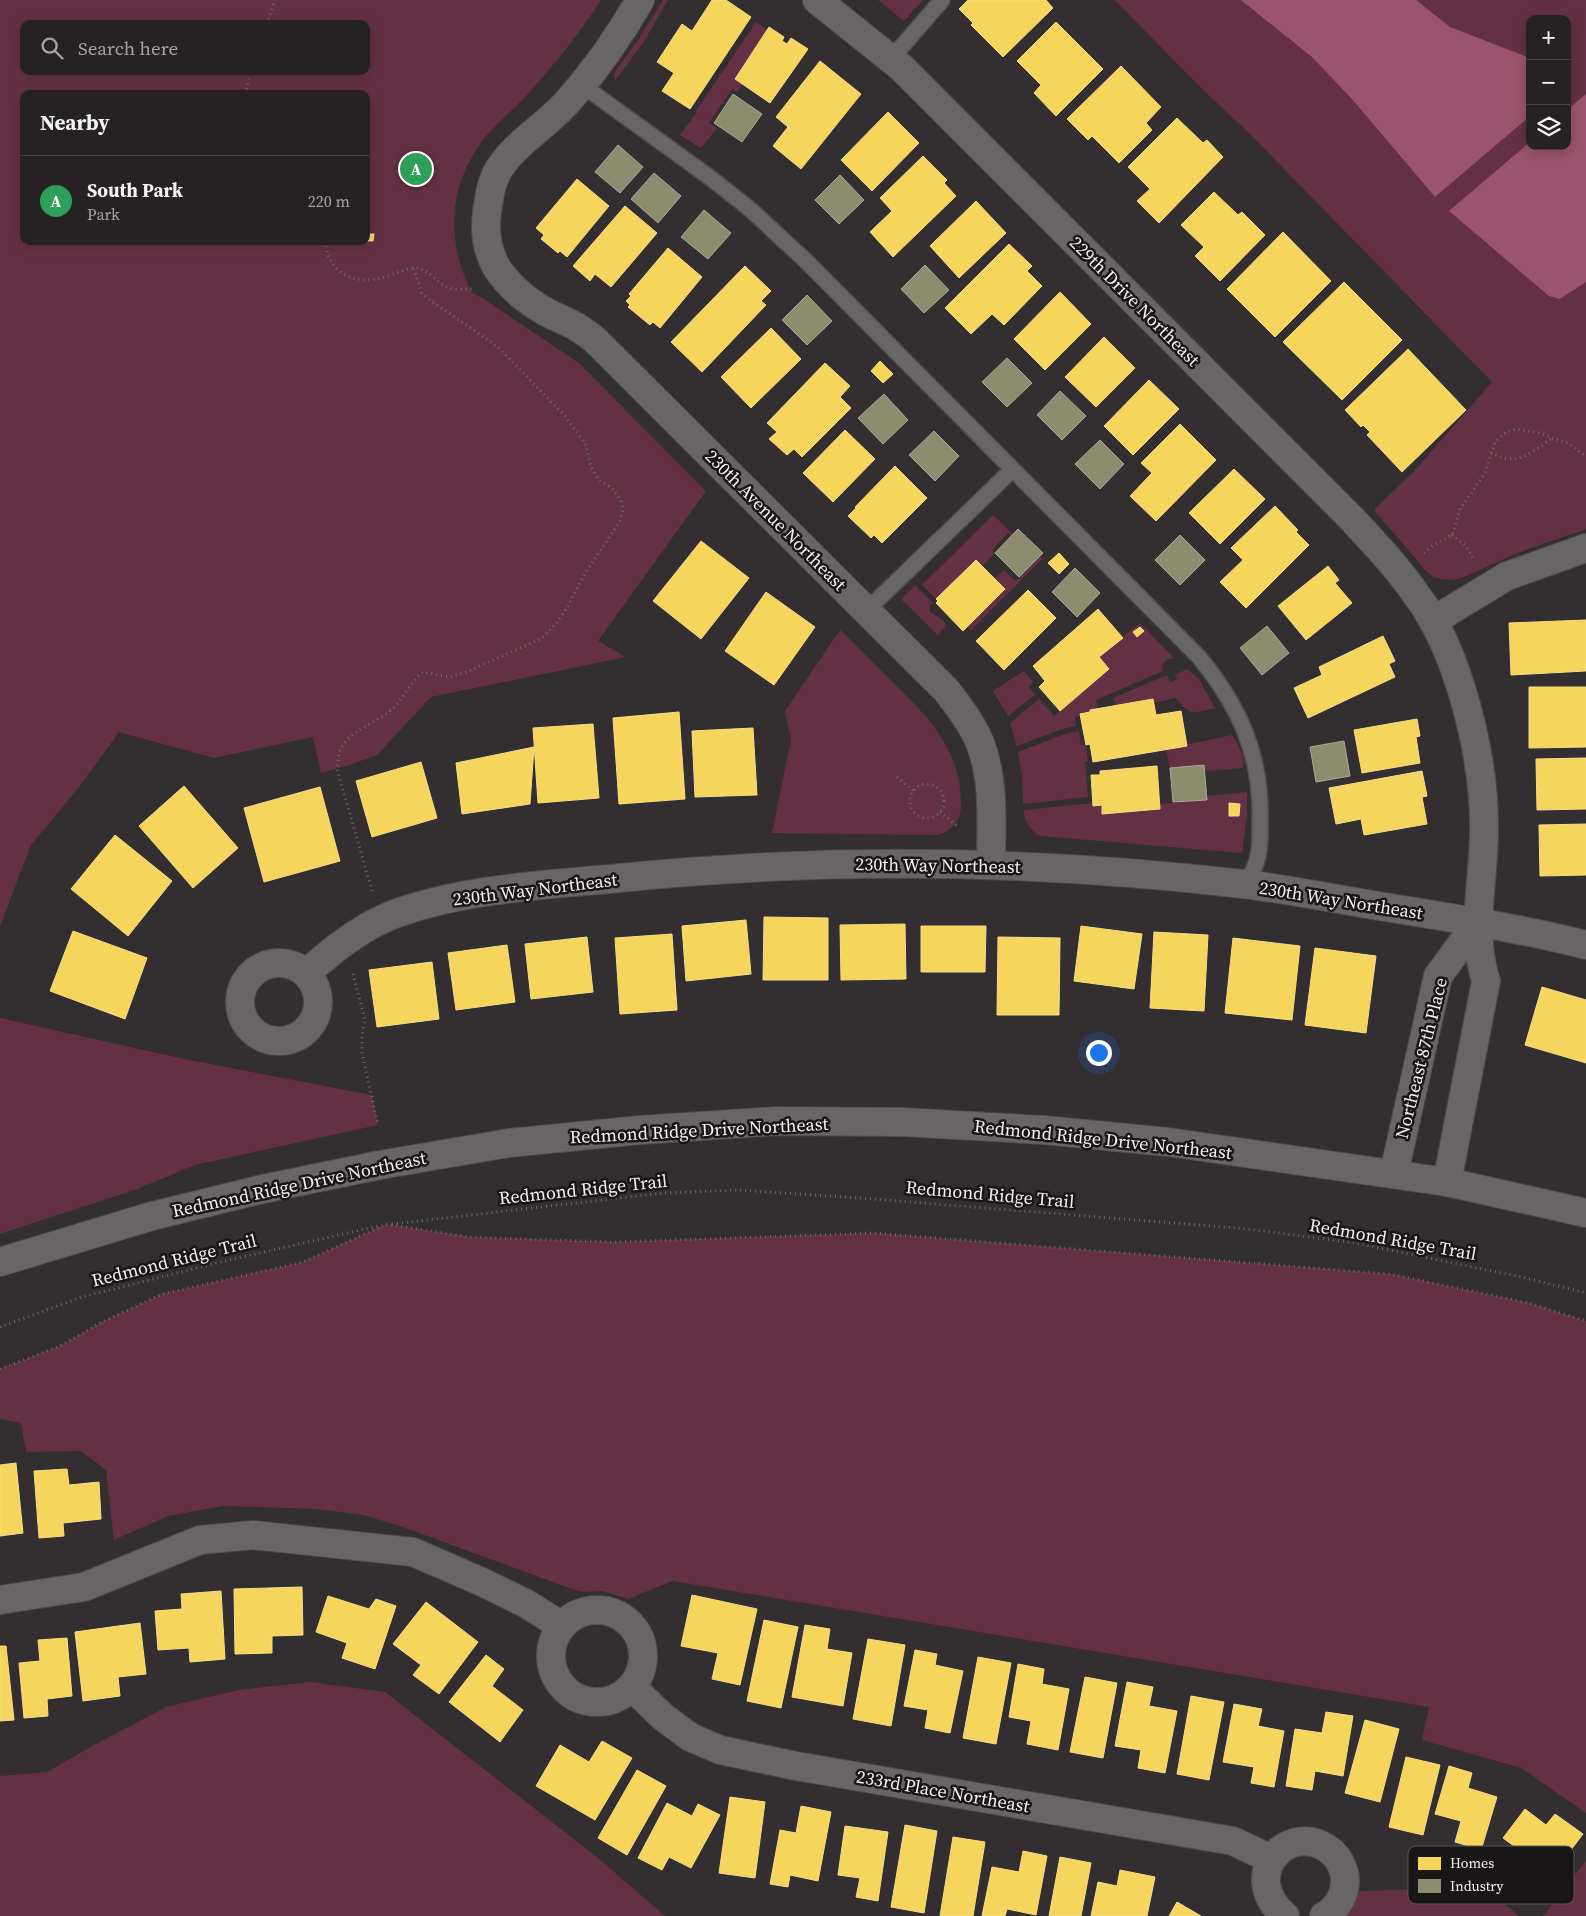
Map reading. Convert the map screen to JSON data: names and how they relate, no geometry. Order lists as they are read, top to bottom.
{
  "streets": {
    "street": [
      "229th Drive Northeast",
      "230th Avenue Northeast",
      "230th Way Northeast",
      "Northeast 87th Place",
      "Redmond Ridge Drive Northeast",
      "233rd Place Northeast"
    ],
    "path": ["Redmond Ridge Trail"]
  },
  "crossings": [
    ["230th Avenue Northeast", "230th Way Northeast"],
    ["230th Way Northeast", "Northeast 87th Place"],
    ["Northeast 87th Place", "Redmond Ridge Drive Northeast"]
  ],
  "legend": ["Homes", "Industry"],
  "page": {
    "map_buttons": ["+", "−"],
    "search": "Search here",
    "heading": "Nearby",
    "pins": "A",
    "list": [
      {
        "mark": "A",
        "name": "South Park",
        "note": "Park",
        "value": "220 m"
      }
    ]
  }
}
